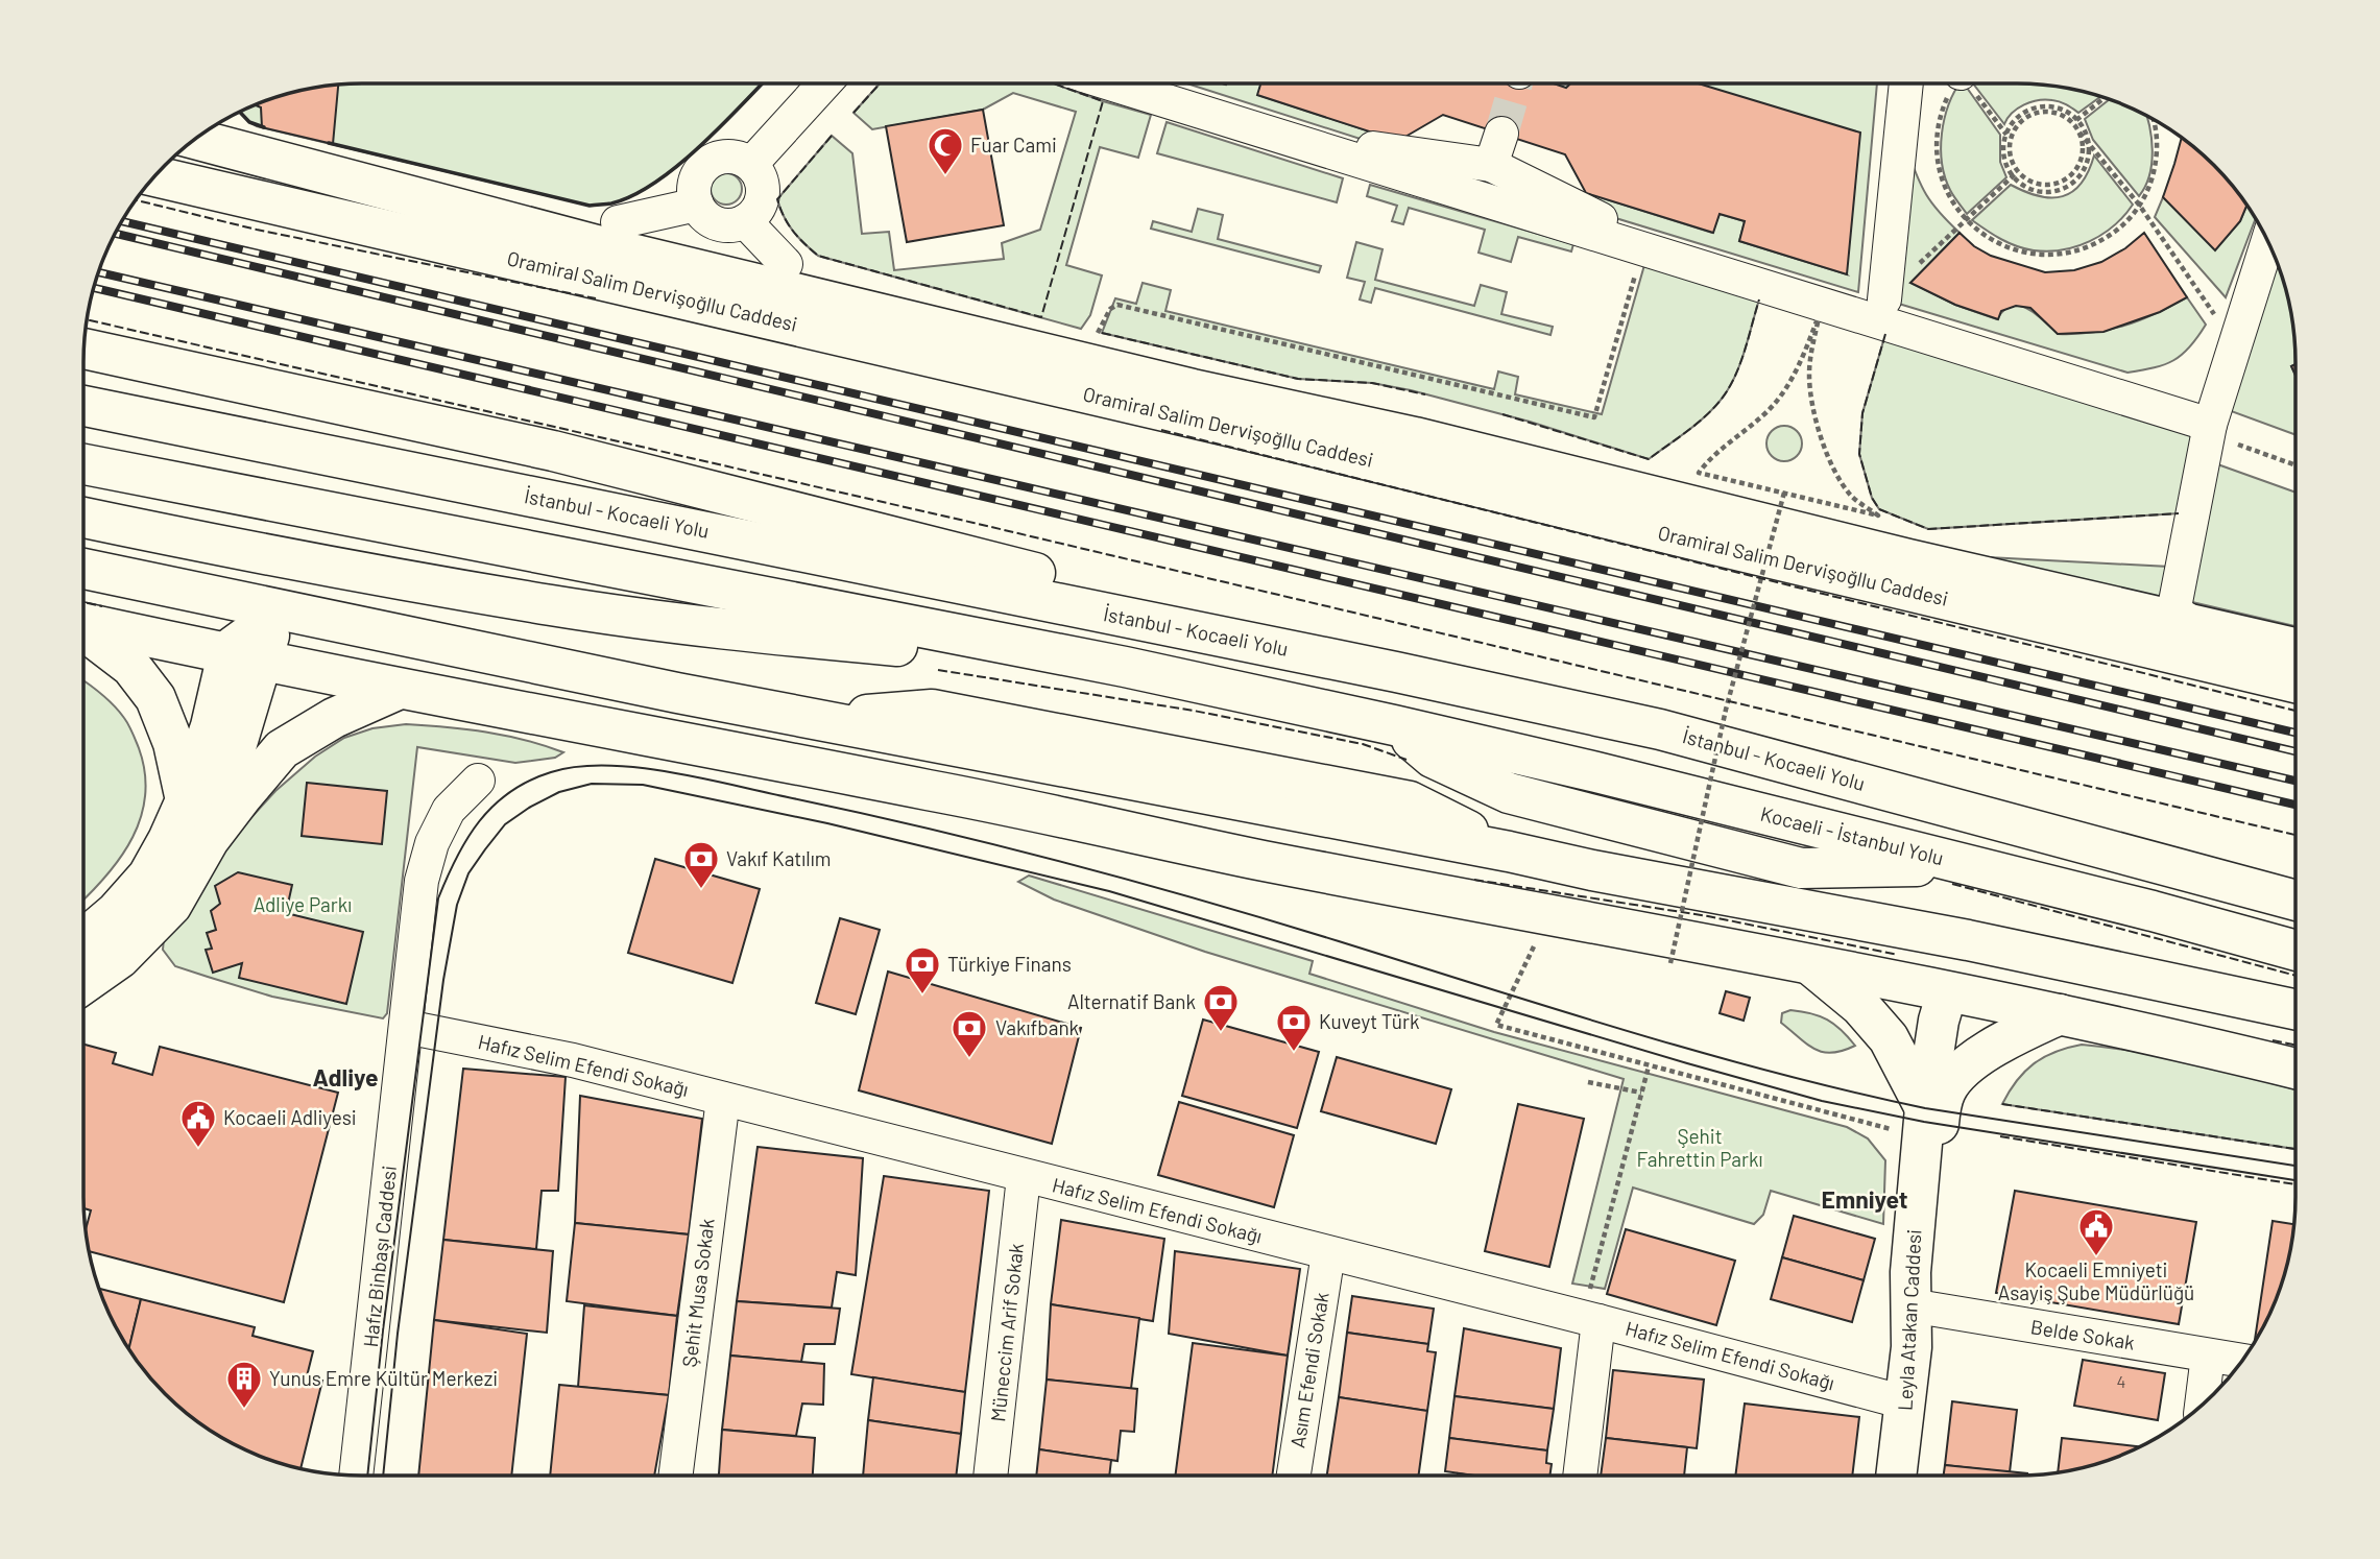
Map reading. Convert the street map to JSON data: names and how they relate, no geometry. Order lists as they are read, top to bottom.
{
  "streets": {
    "main road": [
      "Oramiral Salim Dervişoğllu Caddesi",
      "İstanbul - Kocaeli Yolu",
      "Kocaeli - İstanbul Yolu",
      "Leyla Atakan Caddesi"
    ],
    "street": [
      "Hafız Selim Efendi Sokağı",
      "Hafız Binbaşı Caddesi",
      "Şehit Musa Sokak",
      "Müneccim Arif Sokak",
      "Belde Sokak",
      "Asım Efendi Sokak"
    ]
  },
  "crossings": [
    ["Hafız Selim Efendi Sokağı", "Hafız Binbaşı Caddesi"],
    ["Hafız Selim Efendi Sokağı", "Şehit Musa Sokak"],
    ["Hafız Selim Efendi Sokağı", "Leyla Atakan Caddesi"],
    ["Hafız Selim Efendi Sokağı", "Müneccim Arif Sokak"],
    ["Hafız Selim Efendi Sokağı", "Asım Efendi Sokak"],
    ["Leyla Atakan Caddesi", "Belde Sokak"]
  ],
  "districts": ["Adliye", "Emniyet"],
  "parks": ["Adliye Parkı", "Şehit Fahrettin Parkı"],
  "places": {
    "mosque": ["Fuar Cami"],
    "bank": [
      "Vakıf Katılım",
      "Türkiye Finans",
      "Alternatif Bank",
      "Kuveyt Türk",
      "Vakıfbank"
    ],
    "public building": ["Kocaeli Adliyesi", "Kocaeli Emniyeti Asayiş Şube Müdürlüğü"],
    "building": ["Yunus Emre Kültür Merkezi"]
  },
  "house_numbers": ["4"]
}
